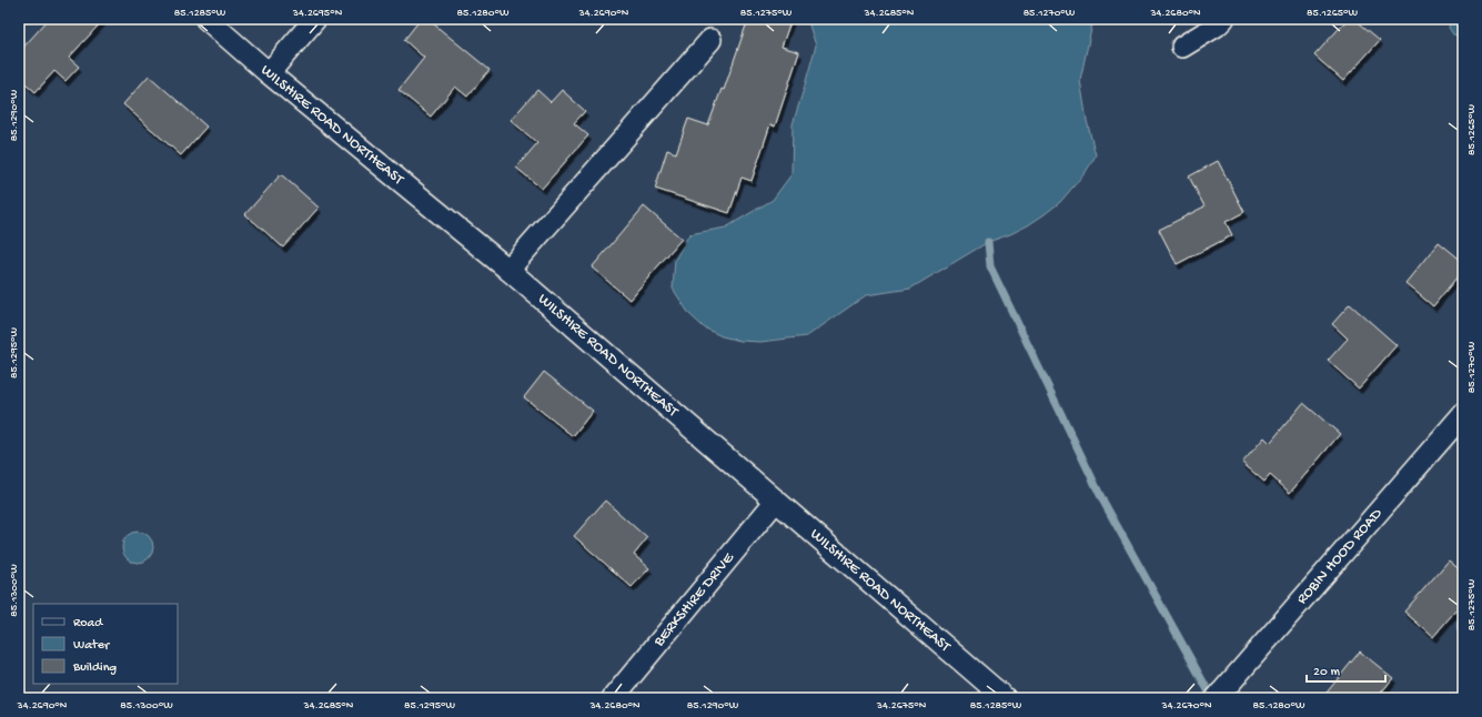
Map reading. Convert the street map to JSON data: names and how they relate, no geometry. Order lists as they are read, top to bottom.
{
  "streets": {
    "street": ["WILSHIRE ROAD NORTHEAST", "ROBIN HOOD ROAD", "BERKSHIRE DRIVE"]
  },
  "crossings": [
    ["WILSHIRE ROAD NORTHEAST", "BERKSHIRE DRIVE"]
  ],
  "legend": ["Road", "Water", "Building"],
  "scale_bar": "20 m",
  "coordinates": [
    "85.1285°W",
    "34.2695°N",
    "85.1280°W",
    "34.2690°N",
    "85.1275°W",
    "34.2685°N",
    "85.1270°W",
    "34.2680°N",
    "85.1265°W",
    "85.1290°W",
    "85.1295°W",
    "85.1300°W",
    "34.2675°N",
    "34.2670°N"
  ]
}
